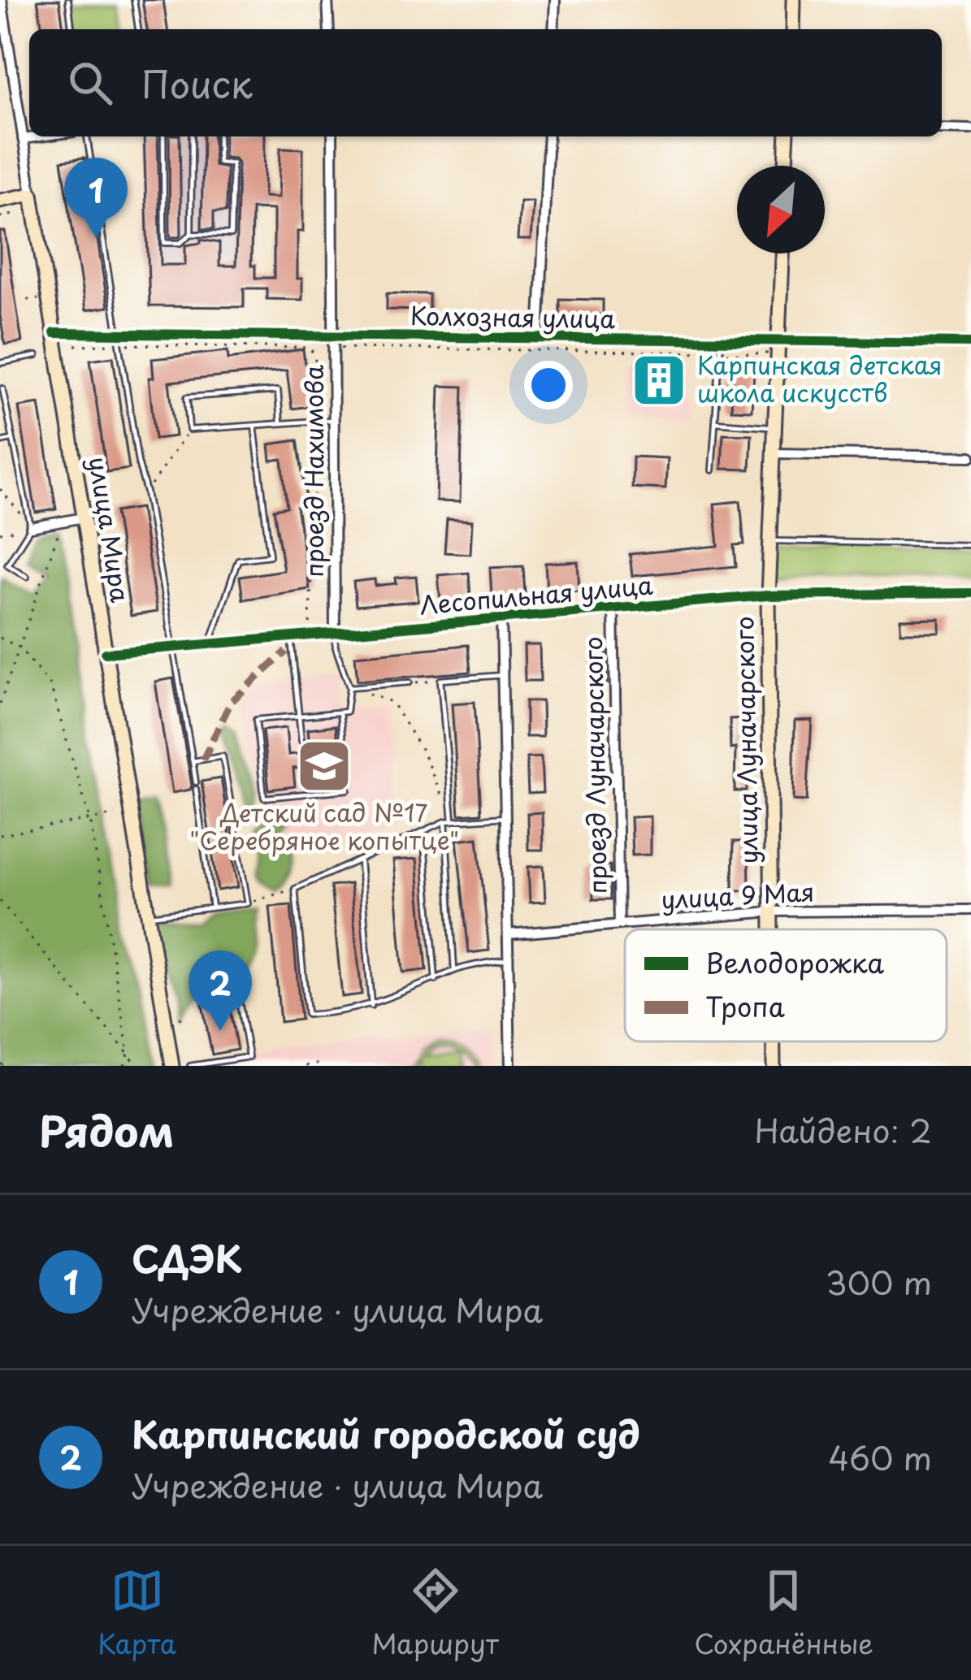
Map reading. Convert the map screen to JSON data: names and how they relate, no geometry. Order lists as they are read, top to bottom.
{
  "streets": {
    "main road": ["улица Мира", "улица Луначарского"],
    "street": [
      "Колхозная улица",
      "проезд Нахимова",
      "Лесопильная улица",
      "проезд Луначарского",
      "улица 9 Мая"
    ]
  },
  "crossings": [
    ["Колхозная улица", "проезд Нахимова"],
    ["Колхозная улица", "улица Мира"],
    ["Колхозная улица", "улица Луначарского"],
    ["проезд Нахимова", "Лесопильная улица"],
    ["улица Мира", "Лесопильная улица"],
    ["Лесопильная улица", "улица Луначарского"],
    ["Лесопильная улица", "проезд Луначарского"],
    ["улица Луначарского", "улица 9 Мая"],
    ["проезд Луначарского", "улица 9 Мая"]
  ],
  "places": {
    "building": ["Карпинская детская школа искусств"],
    "school or university": ["Детский сад №17 \"Серебряное копытце\""]
  },
  "legend": ["Велодорожка", "Тропа"],
  "north": "bottom left",
  "page": {
    "search": "Поиск",
    "pins": ["1", "2"],
    "heading": ["Рядом", "Найдено: 2"],
    "list": [
      {
        "mark": "1",
        "name": "СДЭК",
        "note": "Учреждение · улица Мира",
        "value": "300 m"
      },
      {
        "mark": "2",
        "name": "Карпинский городской суд",
        "note": "Учреждение · улица Мира",
        "value": "460 m"
      }
    ],
    "nav": ["Карта", "Маршрут", "Сохранённые"]
  }
}
